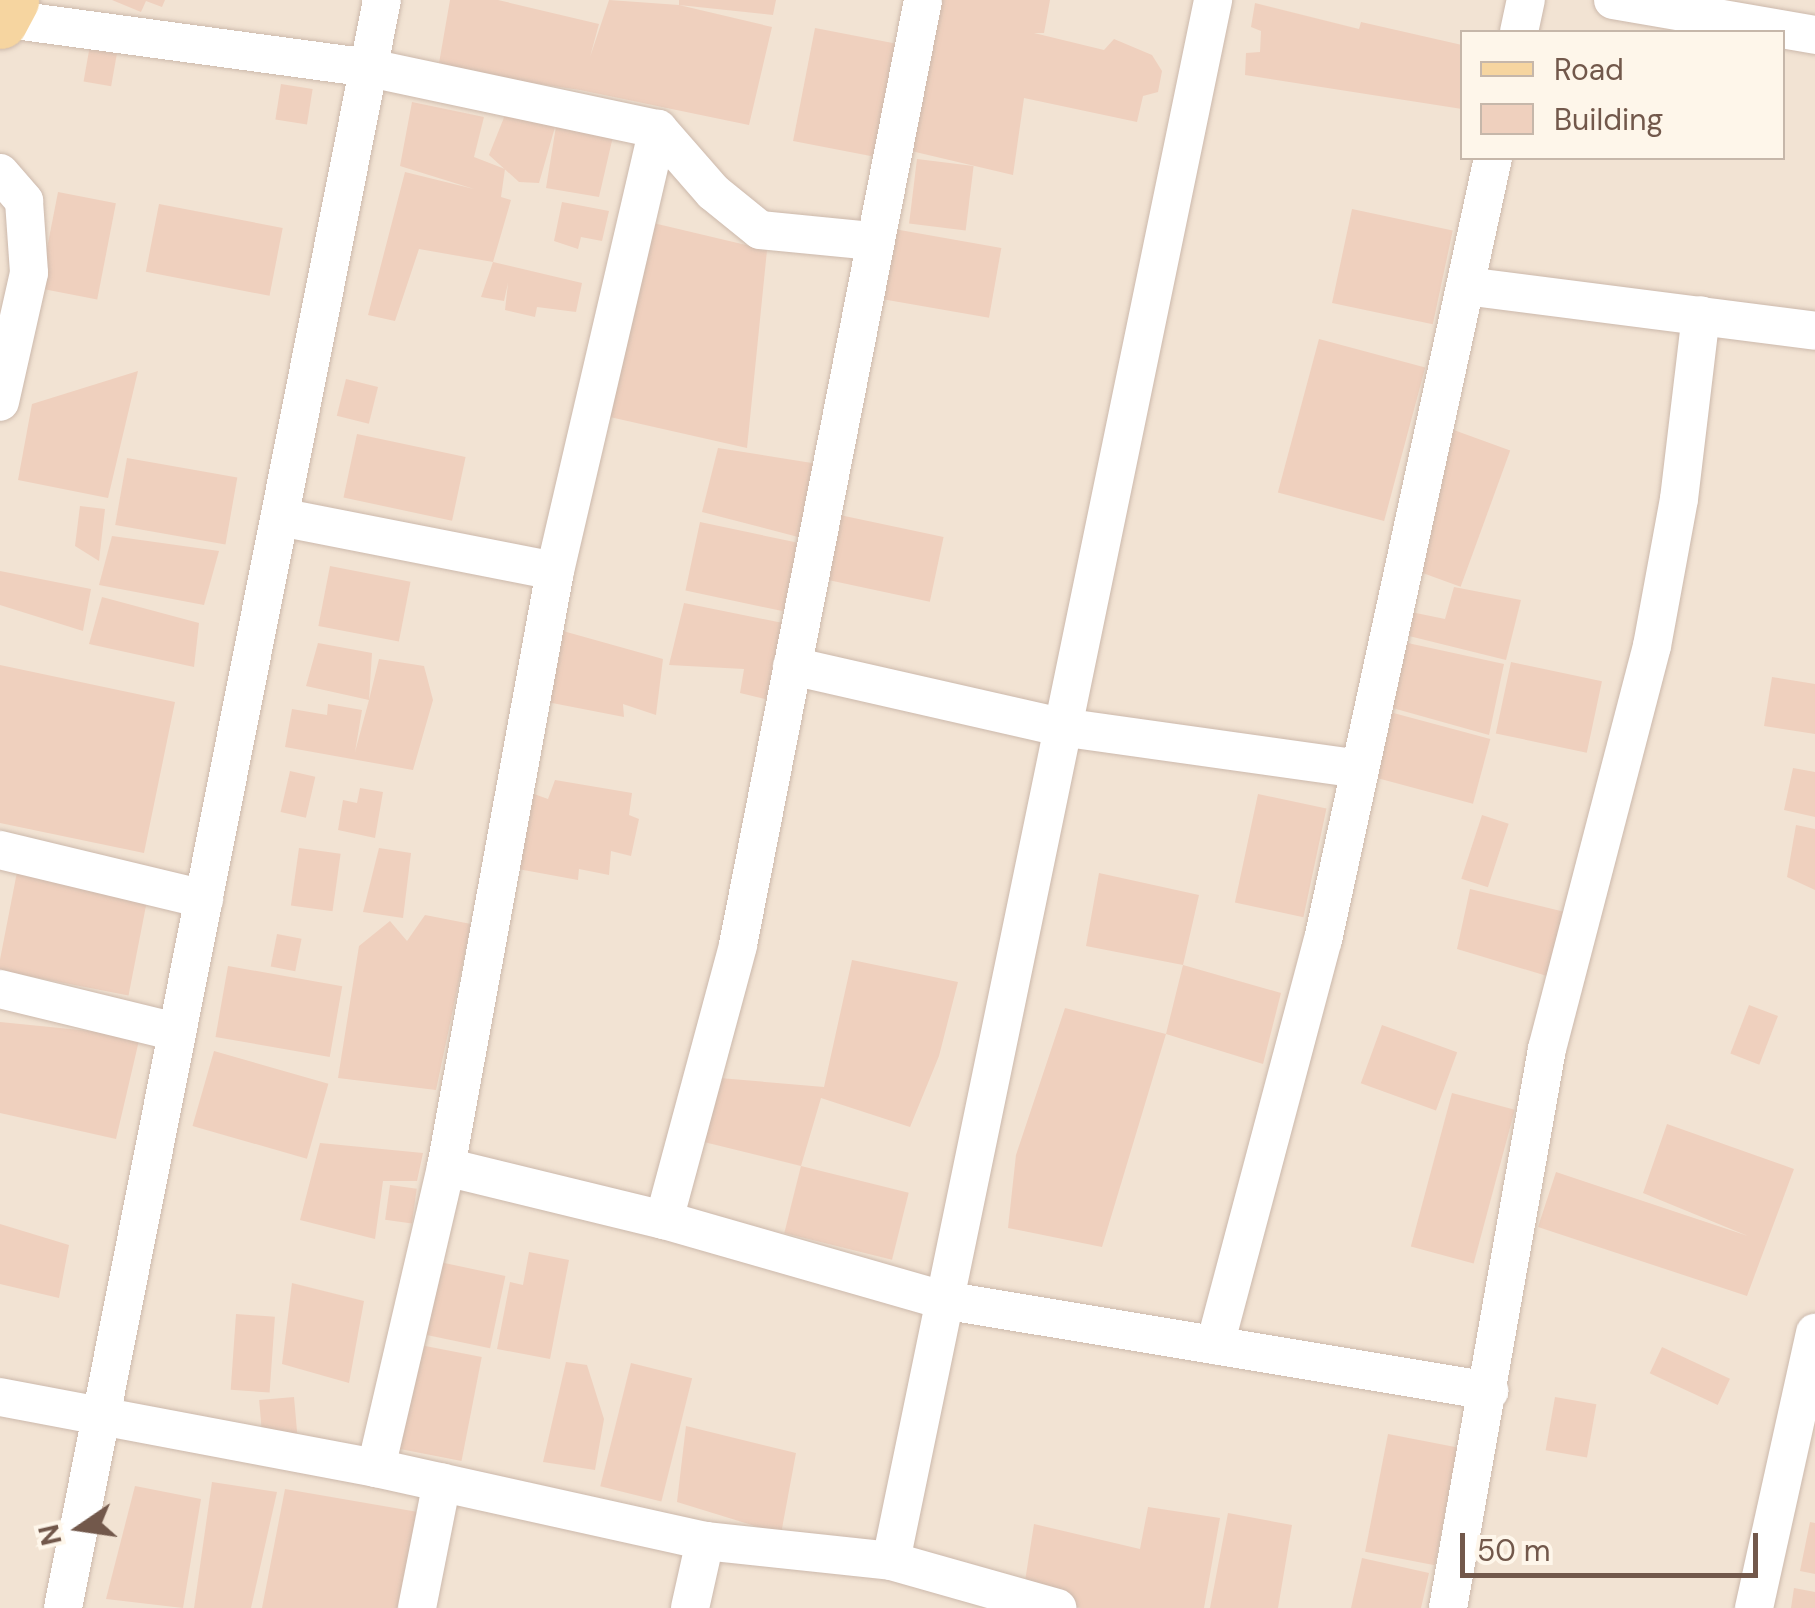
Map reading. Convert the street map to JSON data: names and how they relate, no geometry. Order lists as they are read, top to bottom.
{
  "legend": ["Road", "Building"],
  "scale_bar": "50 m",
  "north": "left"
}
